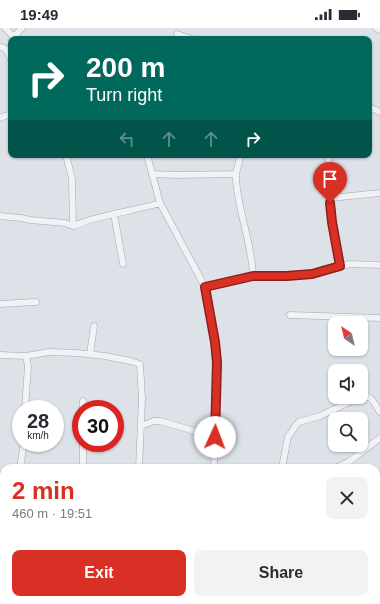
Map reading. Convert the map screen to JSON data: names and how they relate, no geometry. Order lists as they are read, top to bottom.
{
  "north": "top left",
  "page": {
    "status": "19:49",
    "turn": ["200 m", "Turn right"],
    "speed": "28 km/h",
    "limit": "30",
    "heading": ["2 min", "460 m · 19:51"],
    "buttons": ["Exit", "Share"]
  }
}
